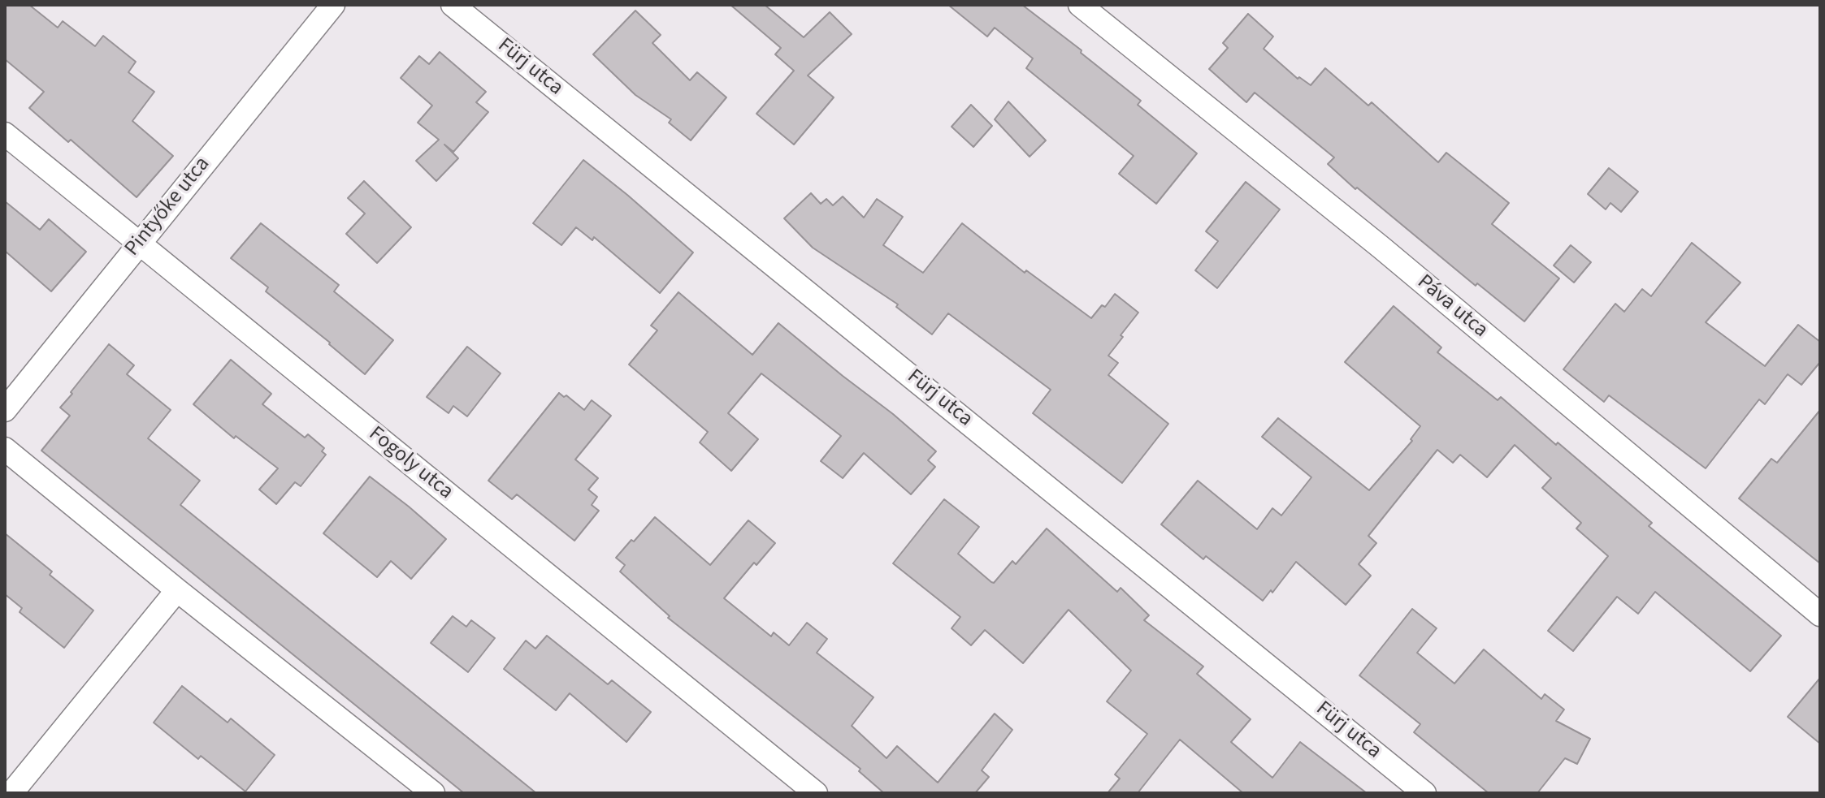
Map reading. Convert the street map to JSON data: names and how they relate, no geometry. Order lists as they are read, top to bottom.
{
  "streets": {
    "street": [
      "Fürj utca",
      "Pintyőke utca",
      "Páva utca",
      "Fogoly utca"
    ]
  },
  "crossings": [
    ["Pintyőke utca", "Fogoly utca"]
  ]
}
